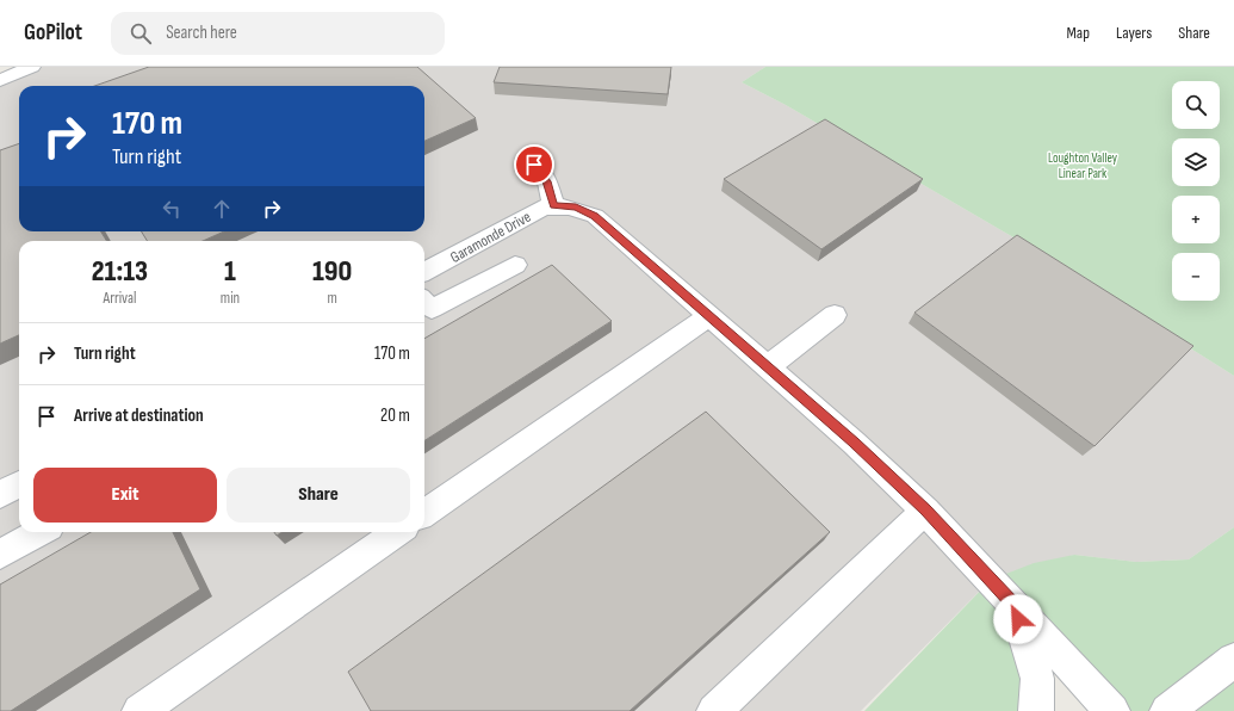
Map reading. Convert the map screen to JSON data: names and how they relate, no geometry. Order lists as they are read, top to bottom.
{
  "streets": {
    "street": ["Garamonde Drive"]
  },
  "parks": ["Loughton Valley Linear Park"],
  "page": {
    "header": "GoPilot",
    "search": "Search here",
    "nav": ["Map", "Layers", "Share"],
    "map_buttons": ["+", "−"],
    "turn": ["170 m", "Turn right"],
    "eta": [
      "21:13",
      "Arrival",
      "1",
      "min",
      "190",
      "m"
    ],
    "list": [
      {
        "name": "Turn right",
        "value": "170 m"
      },
      {
        "name": "Arrive at destination",
        "value": "20 m"
      }
    ],
    "buttons": ["Exit", "Share"]
  }
}
